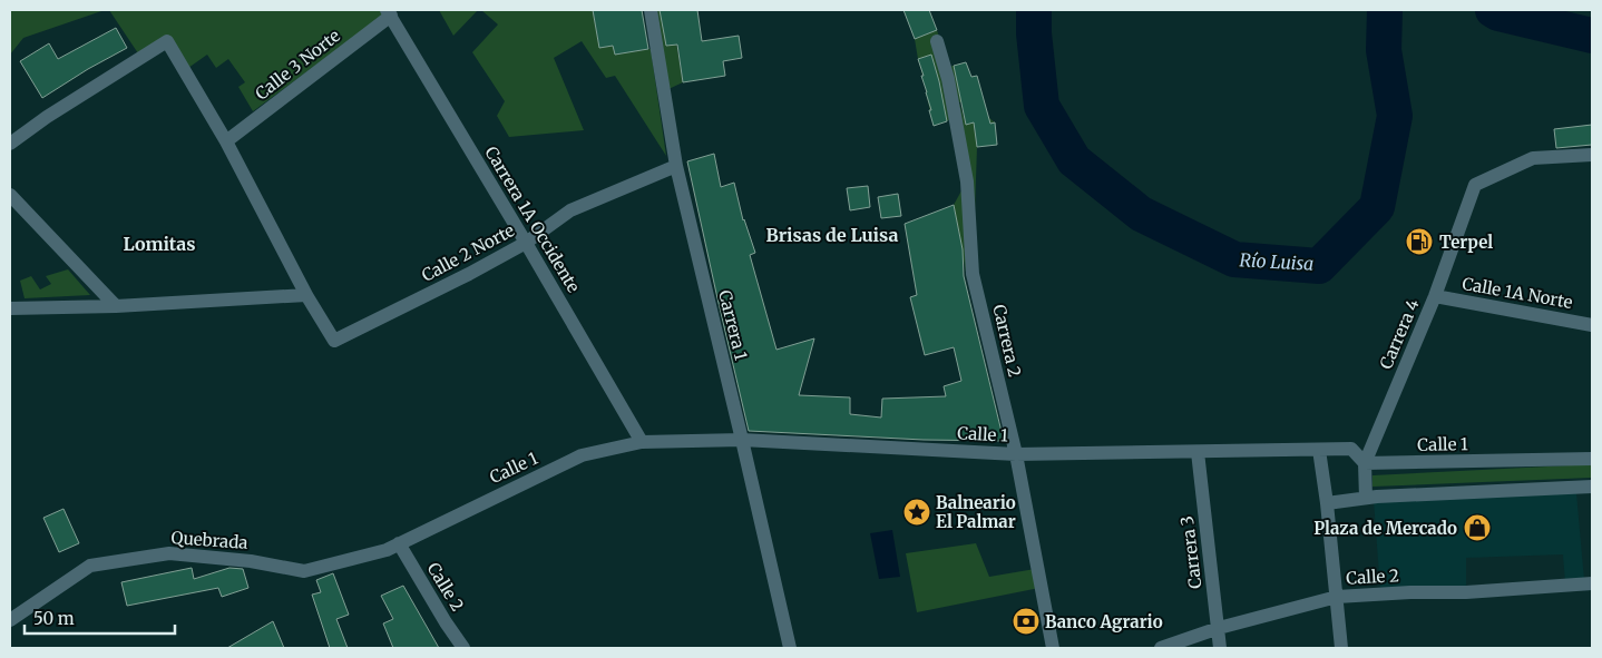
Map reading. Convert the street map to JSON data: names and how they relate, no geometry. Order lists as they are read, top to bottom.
{
  "streets": {
    "street": [
      "Calle 3 Norte",
      "Carrera 1A Occidente",
      "Calle 2 Norte",
      "Calle 1A Norte",
      "Carrera 1",
      "Carrera 4",
      "Carrera 2",
      "Calle 1",
      "Quebrada",
      "Carrera 3",
      "Calle 2"
    ]
  },
  "crossings": [
    ["Calle 3 Norte", "Carrera 1A Occidente"],
    ["Carrera 1A Occidente", "Calle 2 Norte"],
    ["Carrera 1A Occidente", "Calle 1"],
    ["Calle 2 Norte", "Carrera 1"],
    ["Calle 1A Norte", "Carrera 4"],
    ["Carrera 1", "Calle 1"],
    ["Carrera 4", "Calle 1"],
    ["Carrera 2", "Calle 1"],
    ["Calle 1", "Quebrada"],
    ["Calle 1", "Carrera 3"],
    ["Calle 1", "Calle 2"],
    ["Quebrada", "Calle 2"],
    ["Carrera 3", "Calle 2"]
  ],
  "districts": ["Brisas de Luisa", "Lomitas"],
  "water": ["Río Luisa"],
  "places": {
    "fuel station": ["Terpel"],
    "place": ["Balneario El Palmar"],
    "shop": ["Plaza de Mercado"],
    "bank": ["Banco Agrario"]
  },
  "scale_bar": "50 m"
}
